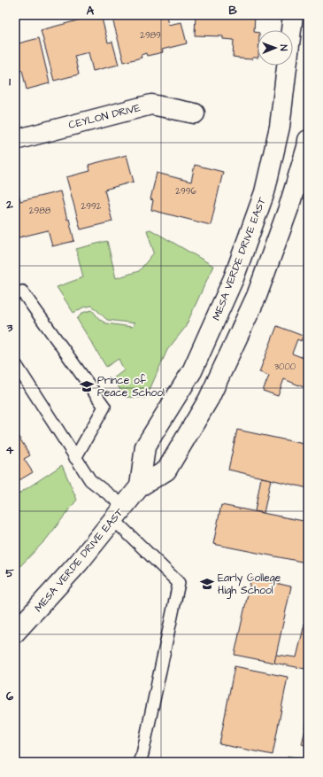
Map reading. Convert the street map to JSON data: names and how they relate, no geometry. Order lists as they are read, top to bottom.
{
  "streets": {
    "street": ["CEYLON DRIVE", "MESA VERDE DRIVE EAST"]
  },
  "places": {
    "school or university": ["Prince of Peace School", "Early College High School"]
  },
  "house_numbers": [
    "2989",
    "2996",
    "2992",
    "2988",
    "3000"
  ],
  "north": "right",
  "grid": {
    "columns": ["A", "B"],
    "rows": [
      "1",
      "2",
      "3",
      "4",
      "5",
      "6"
    ]
  }
}
